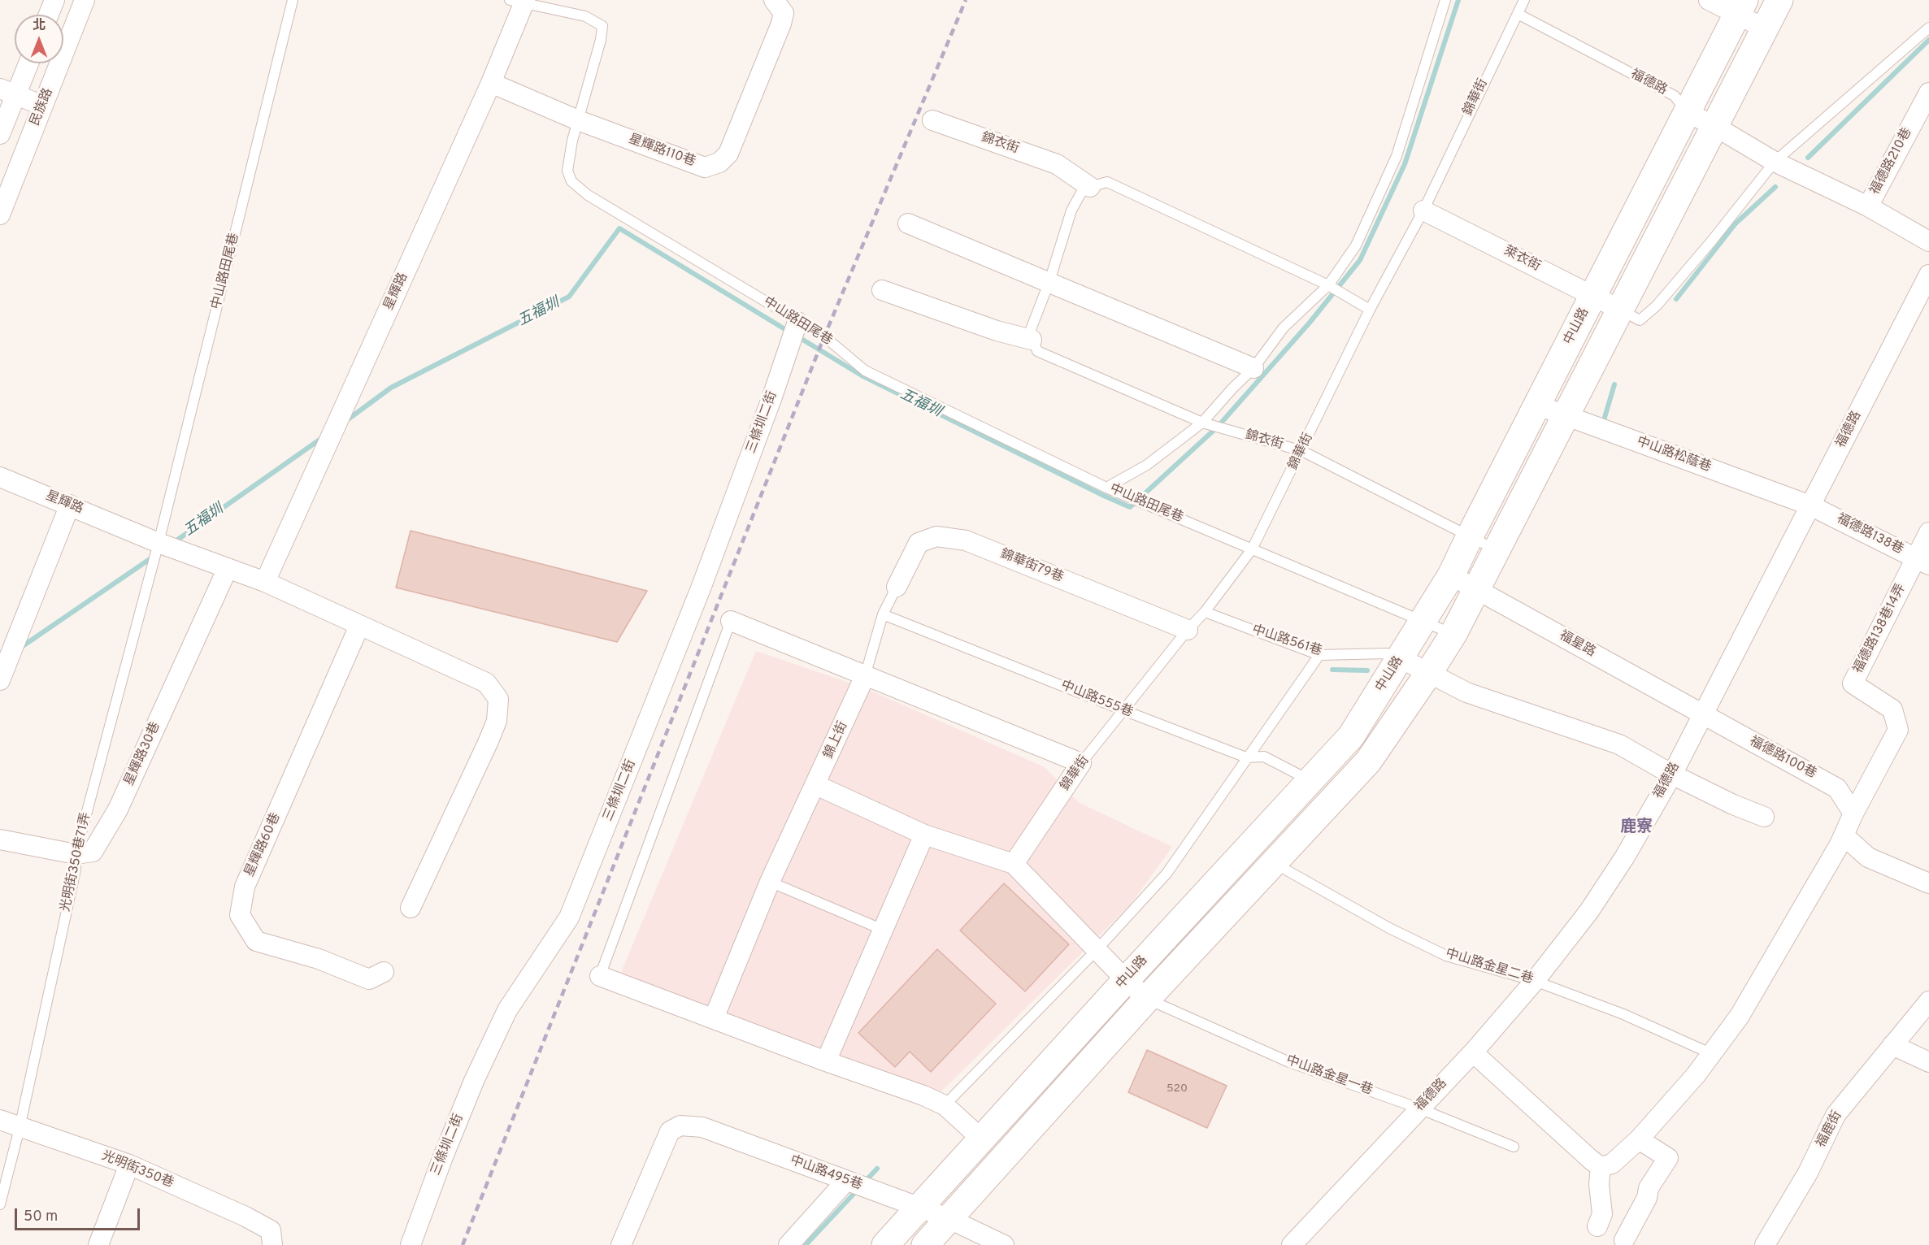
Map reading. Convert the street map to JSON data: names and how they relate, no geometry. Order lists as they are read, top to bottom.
{
  "streets": {
    "street": [
      "福德路",
      "錦華街",
      "民族路",
      "錦衣街",
      "星輝路110巷",
      "福德路210巷",
      "萊衣街",
      "星輝路",
      "中山路",
      "三條圳二街",
      "中山路松蔭巷",
      "福德路138巷",
      "錦華街79巷",
      "福德路138巷14弄",
      "福星路",
      "錦上街",
      "星輝路30巷",
      "福德路100巷",
      "星輝路60巷",
      "福鹿街",
      "光明街350巷",
      "中山路495巷"
    ],
    "lane": [
      "中山路田尾巷",
      "中山路561巷",
      "中山路555巷",
      "光明街350巷71弄",
      "中山路金星二巷",
      "中山路金星一巷"
    ]
  },
  "crossings": [
    ["福德路", "錦華街"],
    ["福德路", "福德路210巷"],
    ["福德路", "中山路"],
    ["福德路", "中山路松蔭巷"],
    ["福德路", "福德路138巷"],
    ["福德路", "福星路"],
    ["福德路", "福德路100巷"],
    ["福德路", "中山路金星二巷"],
    ["福德路", "中山路金星一巷"],
    ["錦華街", "錦衣街"],
    ["錦華街", "萊衣街"],
    ["錦華街", "中山路田尾巷"],
    ["錦華街", "錦華街79巷"],
    ["錦華街", "中山路561巷"],
    ["錦華街", "中山路555巷"],
    ["錦衣街", "中山路"],
    ["星輝路110巷", "中山路田尾巷"],
    ["星輝路110巷", "星輝路"],
    ["萊衣街", "中山路"],
    ["中山路田尾巷", "星輝路"],
    ["中山路田尾巷", "中山路"],
    ["中山路田尾巷", "三條圳二街"],
    ["中山路田尾巷", "光明街350巷71弄"],
    ["星輝路", "星輝路30巷"],
    ["星輝路", "星輝路60巷"],
    ["星輝路", "光明街350巷71弄"],
    ["中山路", "中山路松蔭巷"],
    ["中山路", "中山路561巷"],
    ["中山路", "福星路"],
    ["中山路", "中山路555巷"],
    ["中山路", "中山路495巷"],
    ["中山路松蔭巷", "福德路138巷"],
    ["福德路138巷", "福德路138巷14弄"],
    ["福德路138巷14弄", "福德路100巷"],
    ["福星路", "福德路100巷"],
    ["星輝路30巷", "光明街350巷71弄"],
    ["光明街350巷71弄", "光明街350巷"]
  ],
  "districts": ["鹿寮"],
  "water": ["五福圳"],
  "house_numbers": ["520"],
  "scale_bar": "50 m",
  "north": "top"
}
